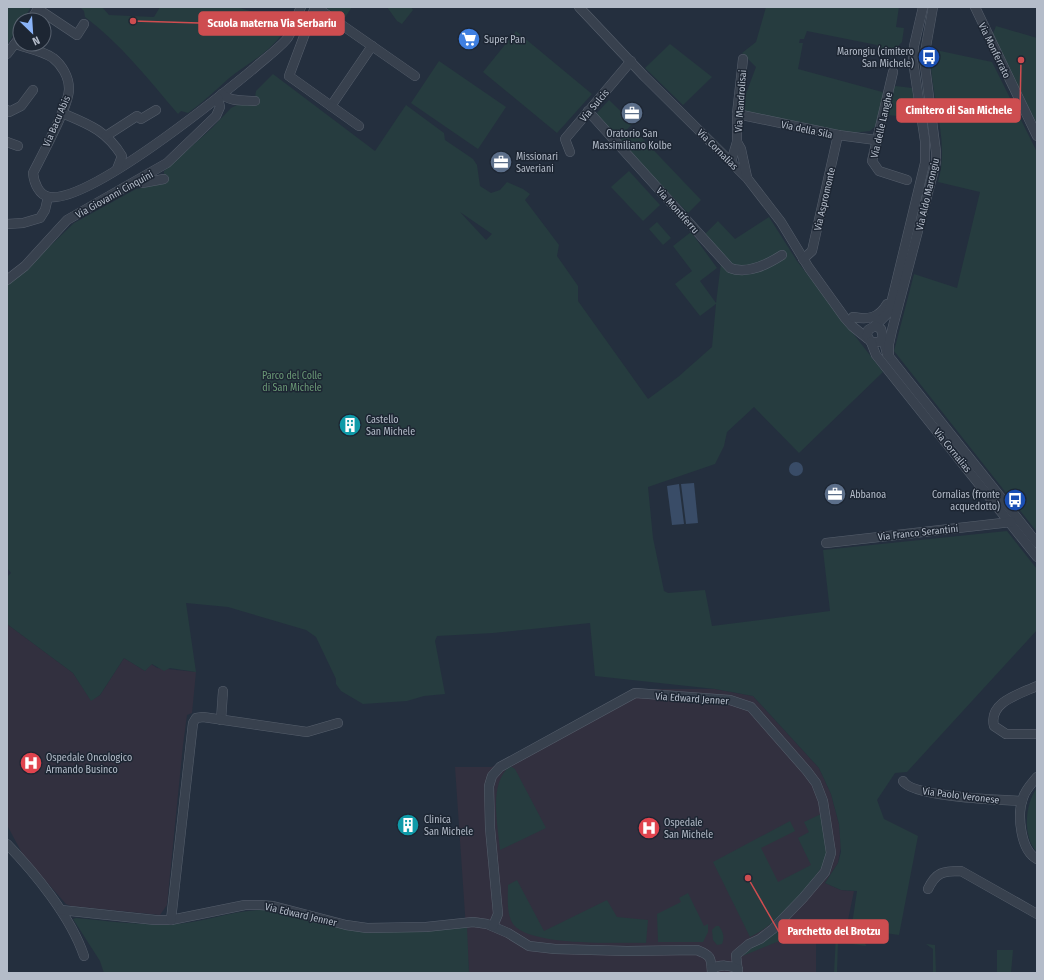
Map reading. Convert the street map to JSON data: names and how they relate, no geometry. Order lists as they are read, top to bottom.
{
  "streets": {
    "street": [
      "Via Monferrato",
      "Via Mandrolisai",
      "Via Sulcis",
      "Via Bacu Abis",
      "Via delle Langhe",
      "Via della Sila",
      "Via Cornalias",
      "Via Giovanni Cinquini",
      "Via Aldo Marongiu",
      "Via Aspromonte",
      "Via Montiferru",
      "Via Franco Serantini",
      "Via Edward Jenner",
      "Via Paolo Veronese"
    ]
  },
  "crossings": [
    ["Via Mandrolisai", "Via della Sila"],
    ["Via Mandrolisai", "Via Cornalias"],
    ["Via Sulcis", "Via Cornalias"],
    ["Via Sulcis", "Via Montiferru"],
    ["Via delle Langhe", "Via della Sila"],
    ["Via della Sila", "Via Aspromonte"],
    ["Via Cornalias", "Via Aldo Marongiu"],
    ["Via Cornalias", "Via Aspromonte"],
    ["Via Cornalias", "Via Franco Serantini"]
  ],
  "parks": ["Parco del Colle di San Michele"],
  "places": {
    "other": ["Scuola materna Via Serbariu", "Cimitero di San Michele", "Parchetto del Brotzu"],
    "supermarket": ["Super Pan"],
    "bus stop": ["Marongiu (cimitero San Michele)", "Cornalias (fronte acquedotto)"],
    "office": ["Oratorio San Massimiliano Kolbe", "Missionari Saveriani", "Abbanoa"],
    "building": ["Castello San Michele", "Clinica San Michele"],
    "hospital": ["Ospedale Oncologico Armando Businco", "Ospedale San Michele"]
  },
  "north": "bottom right"
}
